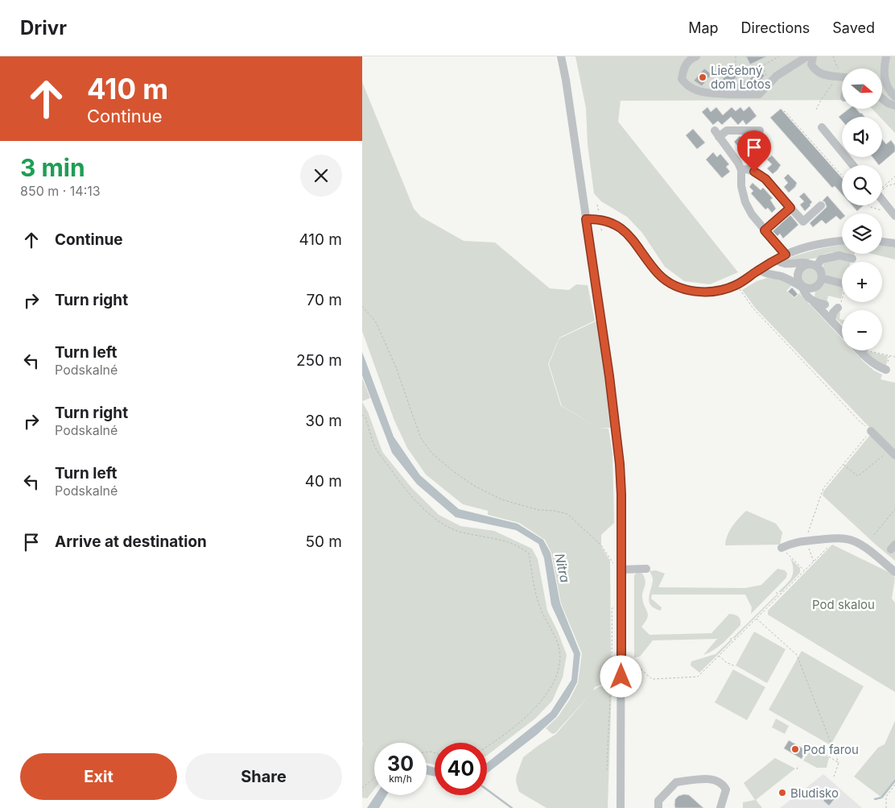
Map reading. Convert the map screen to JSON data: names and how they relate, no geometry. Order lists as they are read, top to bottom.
{
  "water": ["Nitra"],
  "parks": ["Pod skalou"],
  "places": ["Liečebný dom Lotos", "Pod farou", "Bludisko"],
  "north": "right",
  "page": {
    "header": "Drivr",
    "nav": ["Map", "Directions", "Saved"],
    "turn": ["410 m", "Continue"],
    "map_buttons": ["+", "−"],
    "heading": ["3 min", "850 m · 14:13"],
    "list": [
      {
        "name": "Continue",
        "value": "410 m"
      },
      {
        "name": "Turn right",
        "value": "70 m"
      },
      {
        "name": "Turn left",
        "note": "Podskalné",
        "value": "250 m"
      },
      {
        "name": "Turn right",
        "note": "Podskalné",
        "value": "30 m"
      },
      {
        "name": "Turn left",
        "note": "Podskalné",
        "value": "40 m"
      },
      {
        "name": "Arrive at destination",
        "value": "50 m"
      }
    ],
    "speed": "30 km/h",
    "limit": "40",
    "buttons": ["Exit", "Share"]
  }
}
